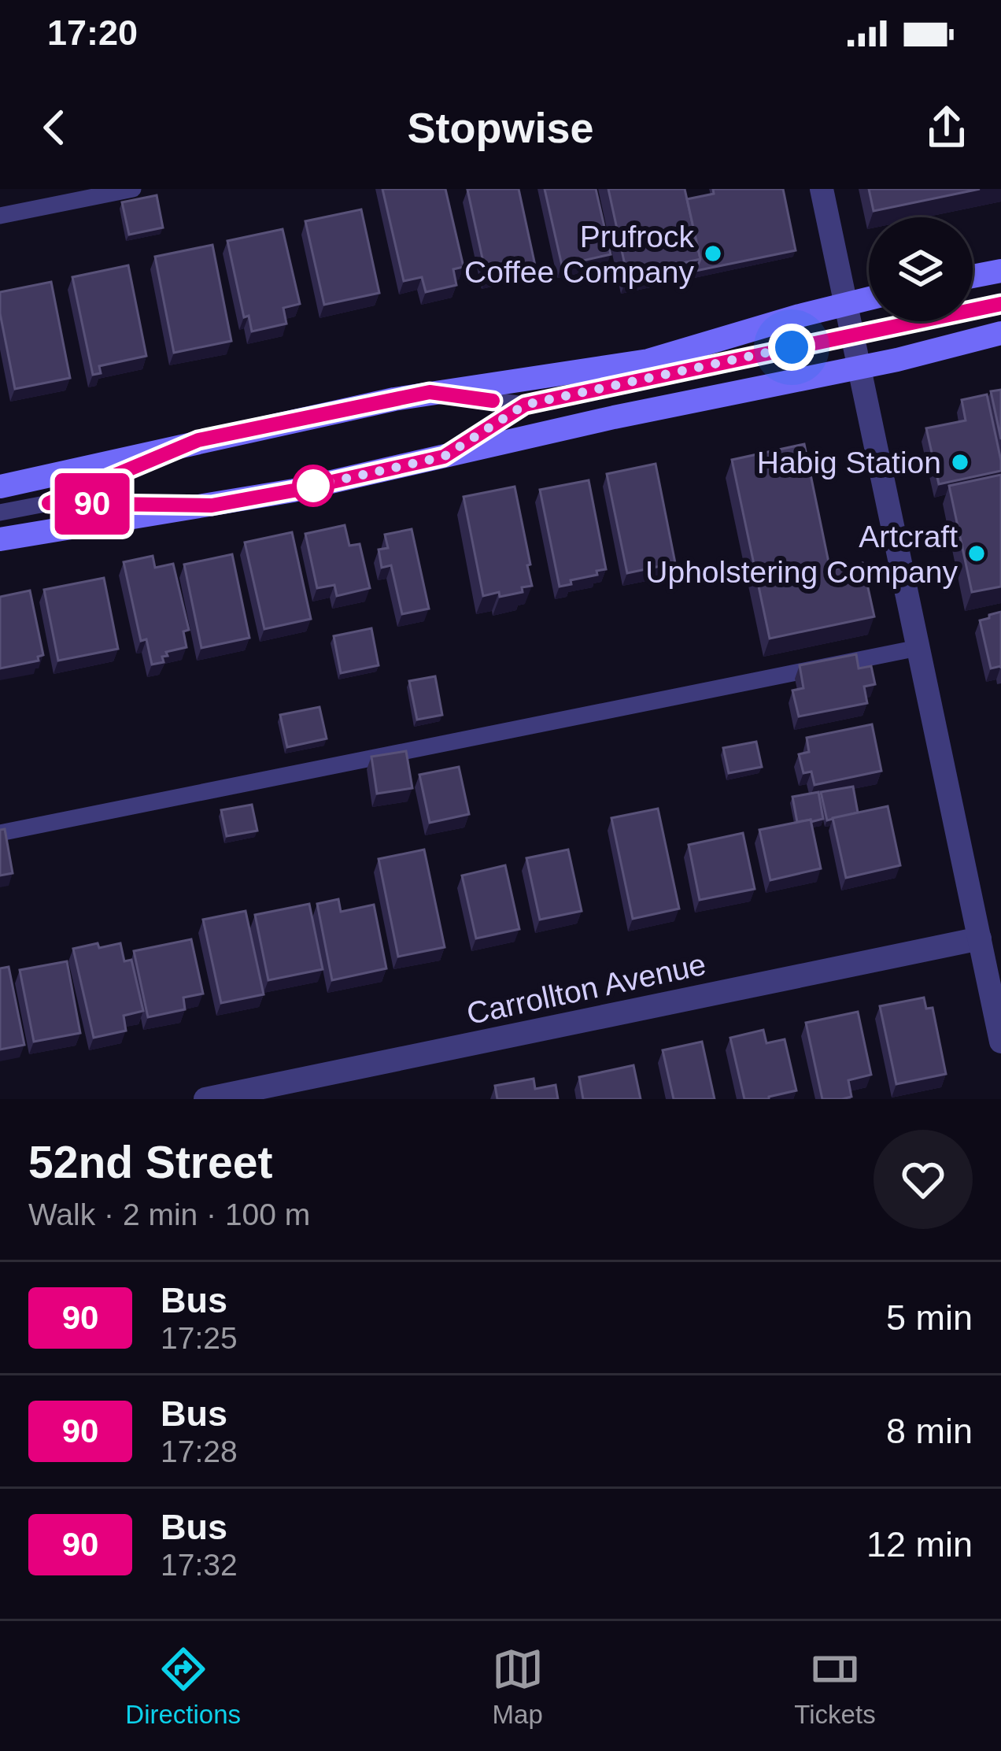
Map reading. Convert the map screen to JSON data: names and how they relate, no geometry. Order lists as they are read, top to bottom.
{
  "streets": {
    "street": ["Carrollton Avenue"]
  },
  "places": ["Prufrock Coffee Company", "Habig Station", "Artcraft Upholstering Company"],
  "lines": ["bus line 90"],
  "page": {
    "status": "17:20",
    "header": "Stopwise",
    "on_map": "90",
    "heading": ["52nd Street", "Walk · 2 min · 100 m"],
    "list": [
      {
        "mark": "90",
        "name": "Bus",
        "note": "17:25",
        "value": "5 min"
      },
      {
        "mark": "90",
        "name": "Bus",
        "note": "17:28",
        "value": "8 min"
      },
      {
        "mark": "90",
        "name": "Bus",
        "note": "17:32",
        "value": "12 min"
      }
    ],
    "tabs": ["Directions", "Map", "Tickets"]
  }
}
